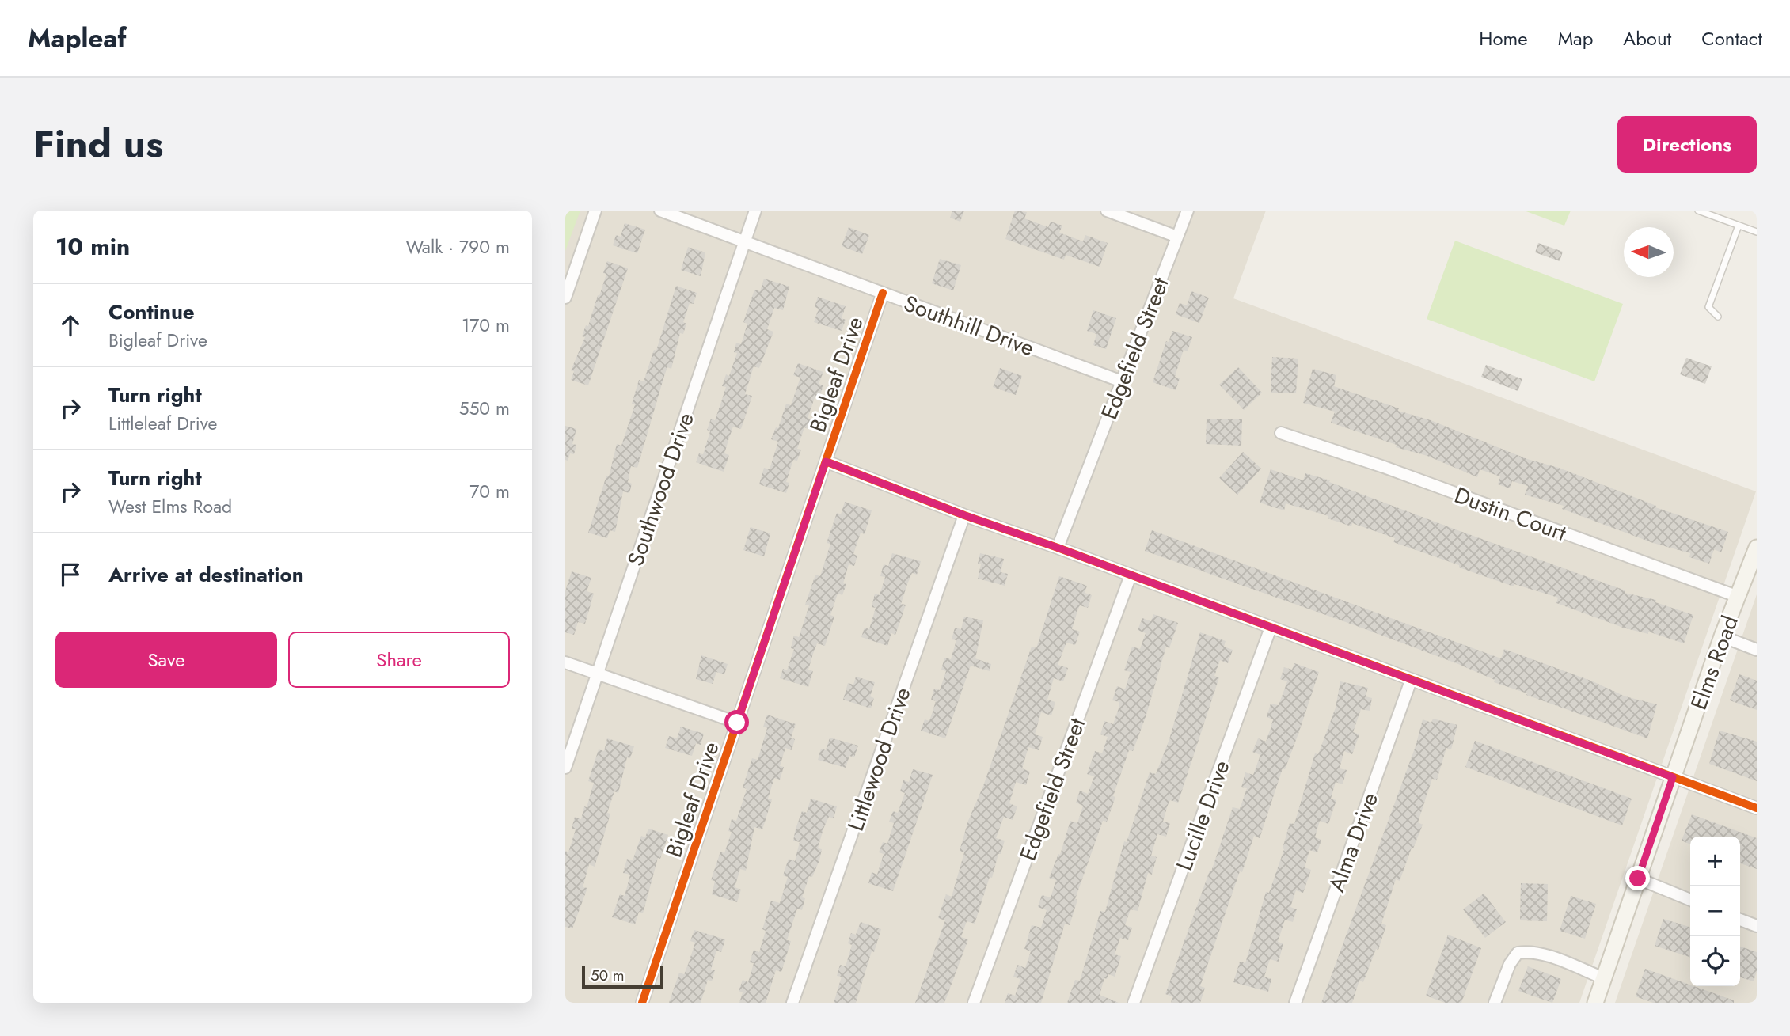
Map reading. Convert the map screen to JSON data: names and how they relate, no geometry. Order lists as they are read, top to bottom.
{
  "streets": {
    "main road": ["Elms Road"],
    "street": [
      "Southhill Drive",
      "Edgefield Street",
      "Bigleaf Drive",
      "Southwood Drive",
      "Dustin Court",
      "Littlewood Drive",
      "Lucille Drive",
      "Alma Drive"
    ]
  },
  "crossings": [
    ["Southhill Drive", "Edgefield Street"],
    ["Southhill Drive", "Bigleaf Drive"],
    ["Southhill Drive", "Southwood Drive"],
    ["Dustin Court", "Elms Road"]
  ],
  "scale_bar": "50 m",
  "north": "left",
  "page": {
    "header": "Mapleaf",
    "nav": [
      "Home",
      "Map",
      "About",
      "Contact"
    ],
    "title": "Find us",
    "buttons": [
      "Directions",
      ["Save", "Share"]
    ],
    "heading": ["10 min", "Walk · 790 m"],
    "list": [
      ["Continue", "Bigleaf Drive", "170 m"],
      ["Turn right", "Littleleaf Drive", "550 m"],
      ["Turn right", "West Elms Road", "70 m"],
      "Arrive at destination"
    ],
    "map_buttons": ["+", "−"],
    "scale": "50 m"
  }
}
